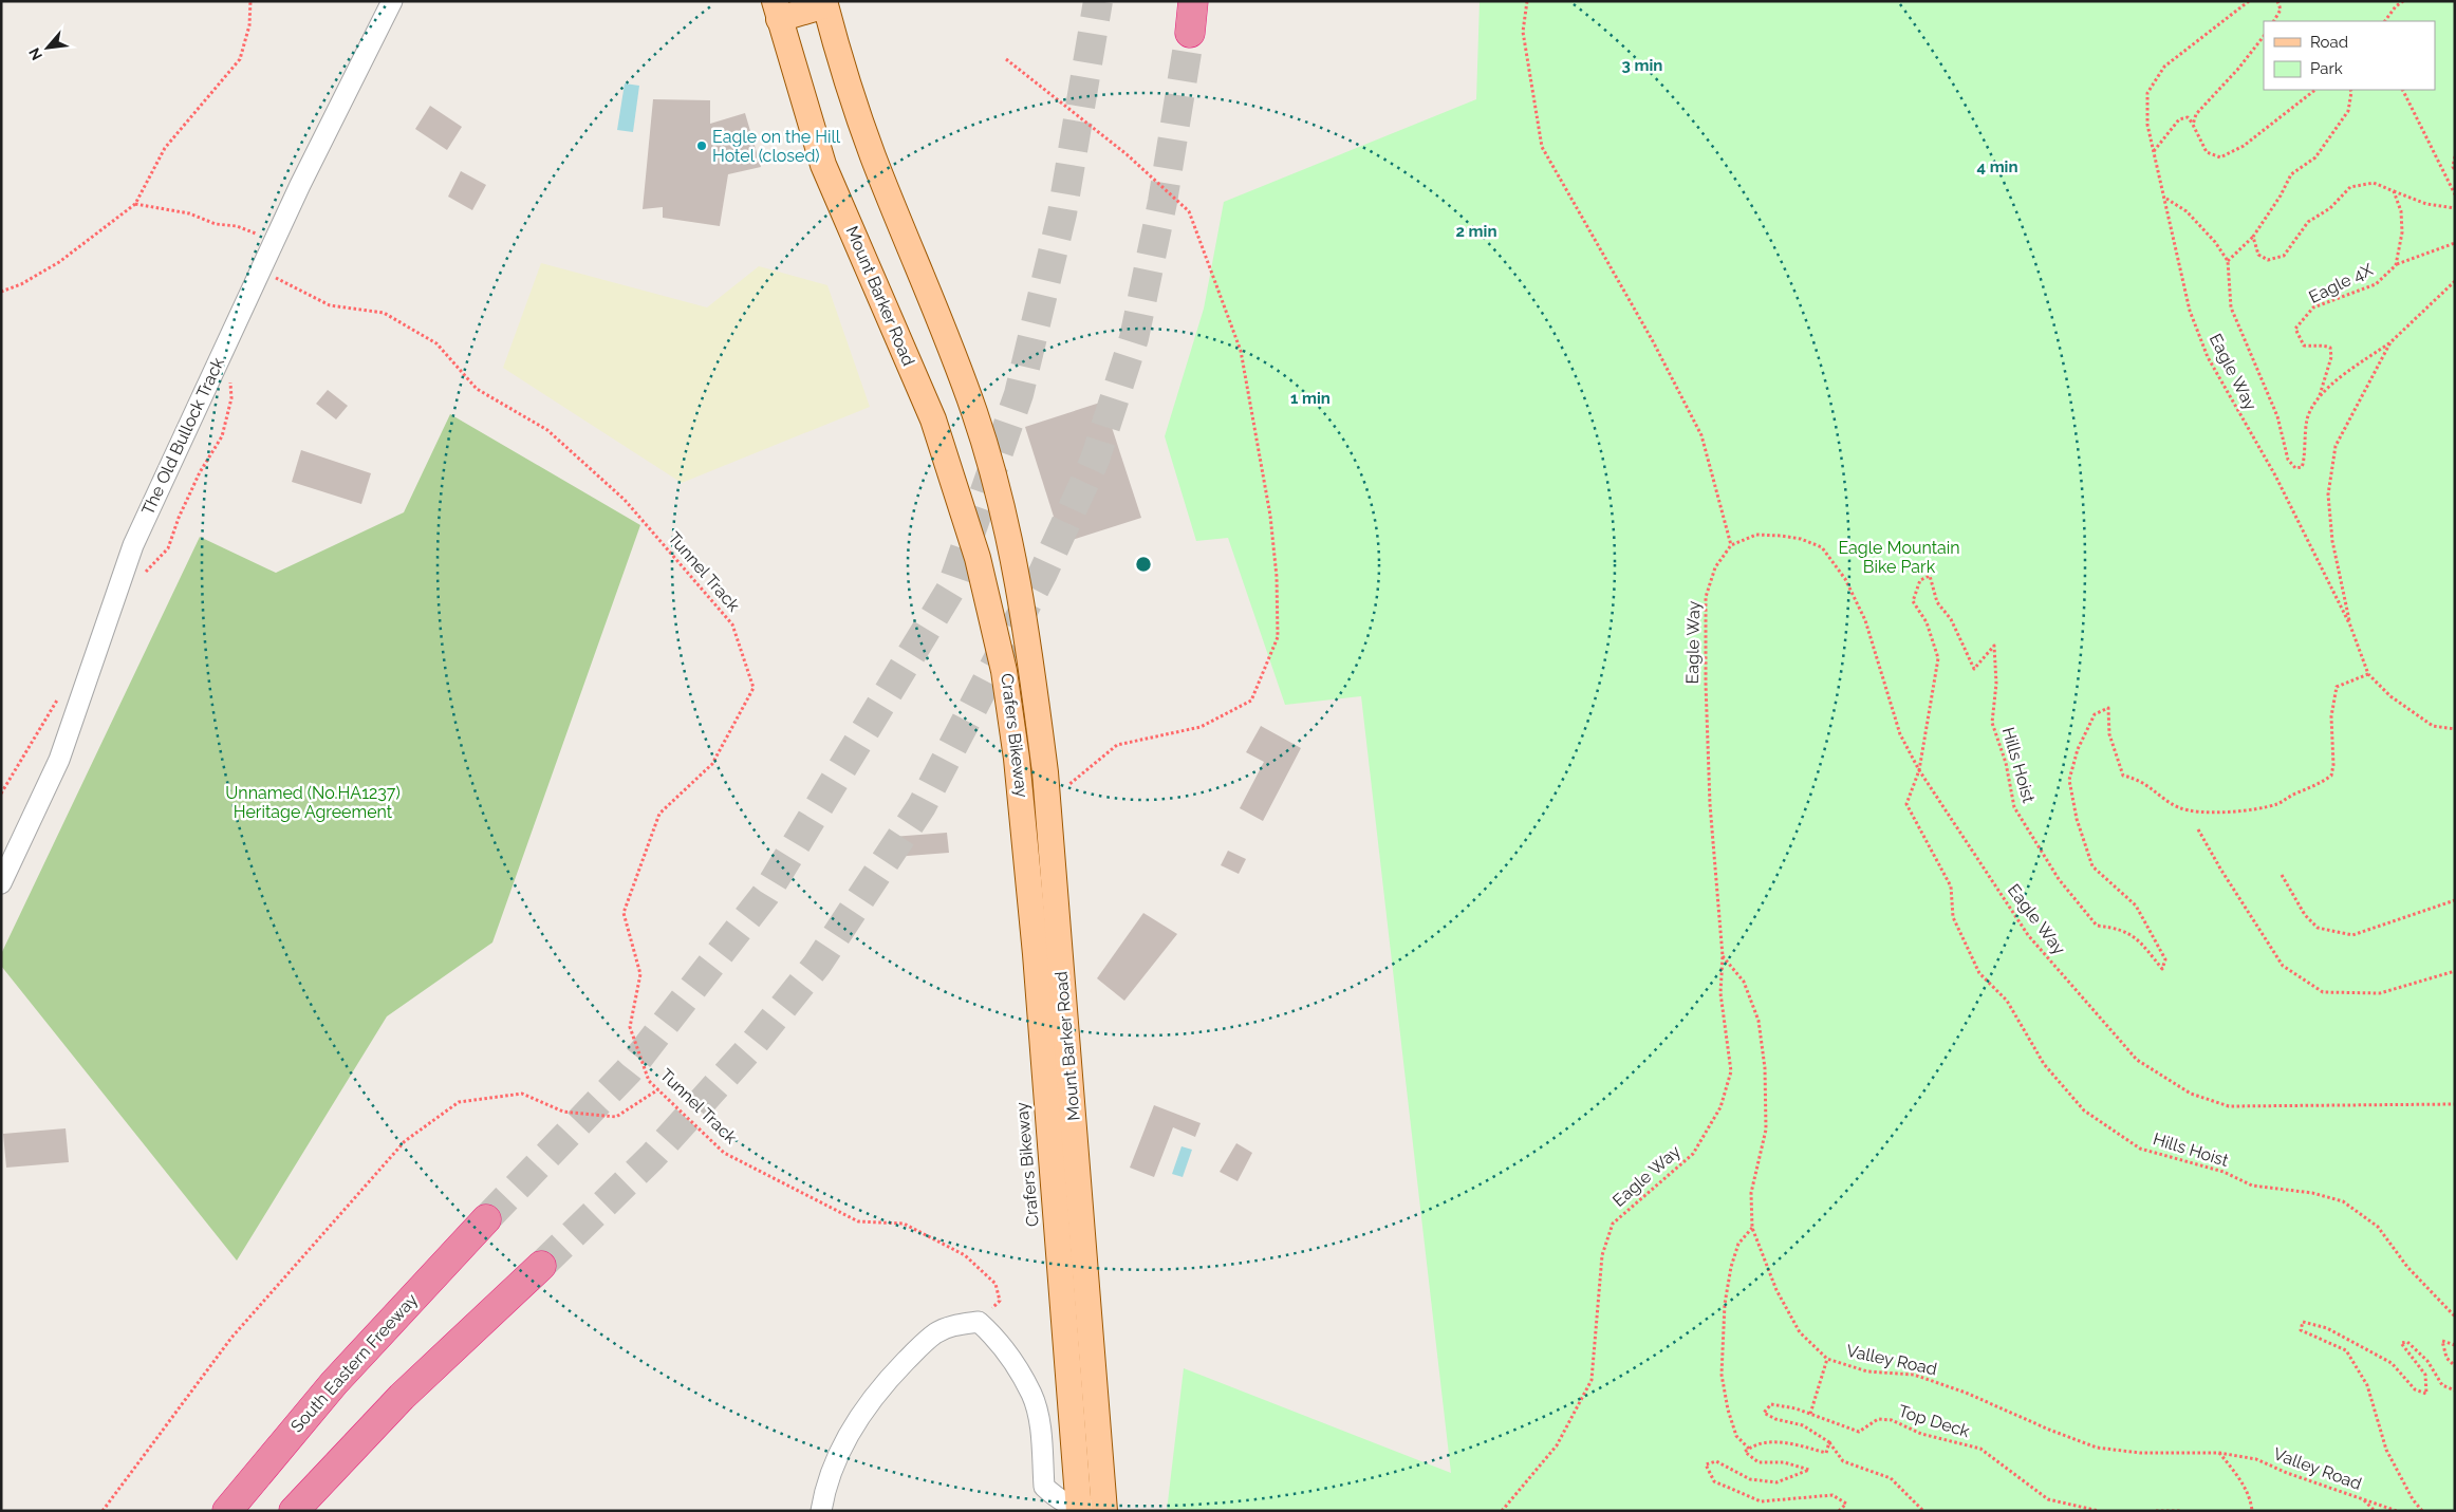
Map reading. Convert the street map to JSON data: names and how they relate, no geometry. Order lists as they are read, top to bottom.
{
  "streets": {
    "highway": ["South Eastern Freeway"],
    "main road": ["Mount Barker Road"],
    "street": ["The Old Bullock Track"],
    "path": [
      "Eagle 4X",
      "Eagle Way",
      "Tunnel Track",
      "Hills Hoist",
      "Valley Road",
      "Top Deck"
    ]
  },
  "crossings": [
    ["Eagle Way", "Hills Hoist"],
    ["Eagle Way", "Valley Road"],
    ["The Old Bullock Track", "Tunnel Track"]
  ],
  "parks": ["Eagle Mountain Bike Park", "Unnamed (No.HA1237) Heritage Agreement"],
  "places": ["Eagle on the Hill Hotel (closed)"],
  "legend": ["Road", "Park"],
  "north": "bottom left",
  "rings": [
    "3 min",
    "4 min",
    "2 min",
    "1 min"
  ]
}
